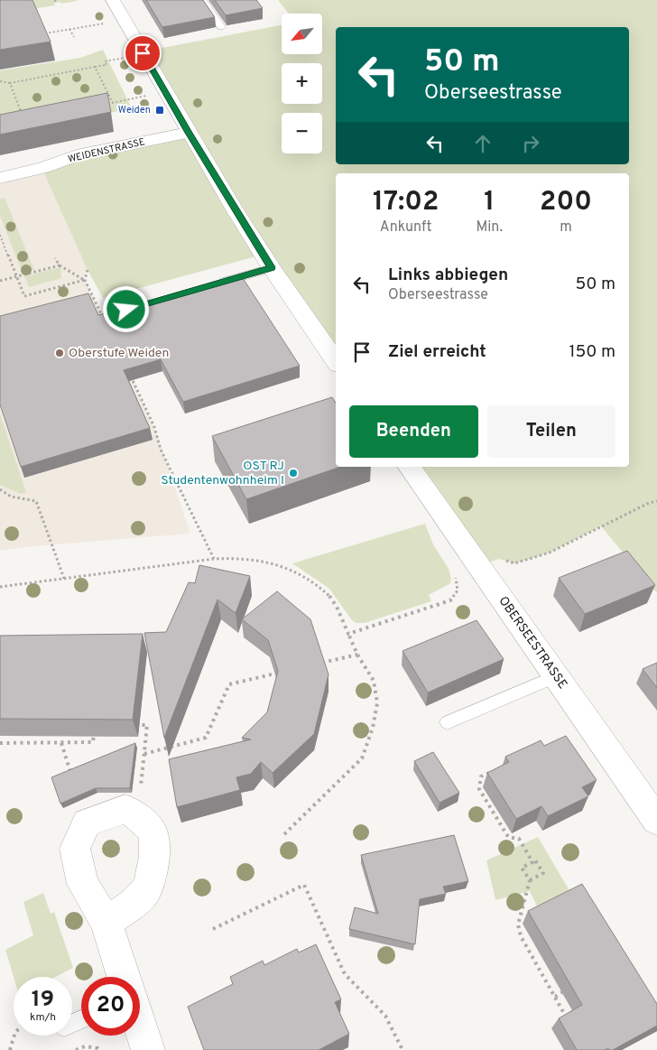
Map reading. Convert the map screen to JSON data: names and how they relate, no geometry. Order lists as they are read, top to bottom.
{
  "streets": {
    "street": ["WEIDENSTRASSE", "OBERSEESTRASSE"]
  },
  "places": {
    "transit": ["Weiden"],
    "other": ["Oberstufe Weiden", "OST RJ Studentenwohnheim I"]
  },
  "north": "bottom left",
  "page": {
    "map_buttons": ["+", "−"],
    "turn": ["50 m", "Oberseestrasse"],
    "eta": [
      "17:02",
      "Ankunft",
      "1",
      "Min.",
      "200",
      "m"
    ],
    "list": [
      {
        "name": "Links abbiegen",
        "note": "Oberseestrasse",
        "value": "50 m"
      },
      {
        "name": "Ziel erreicht",
        "value": "150 m"
      }
    ],
    "buttons": ["Beenden", "Teilen"],
    "speed": "19 km/h",
    "limit": "20"
  }
}
